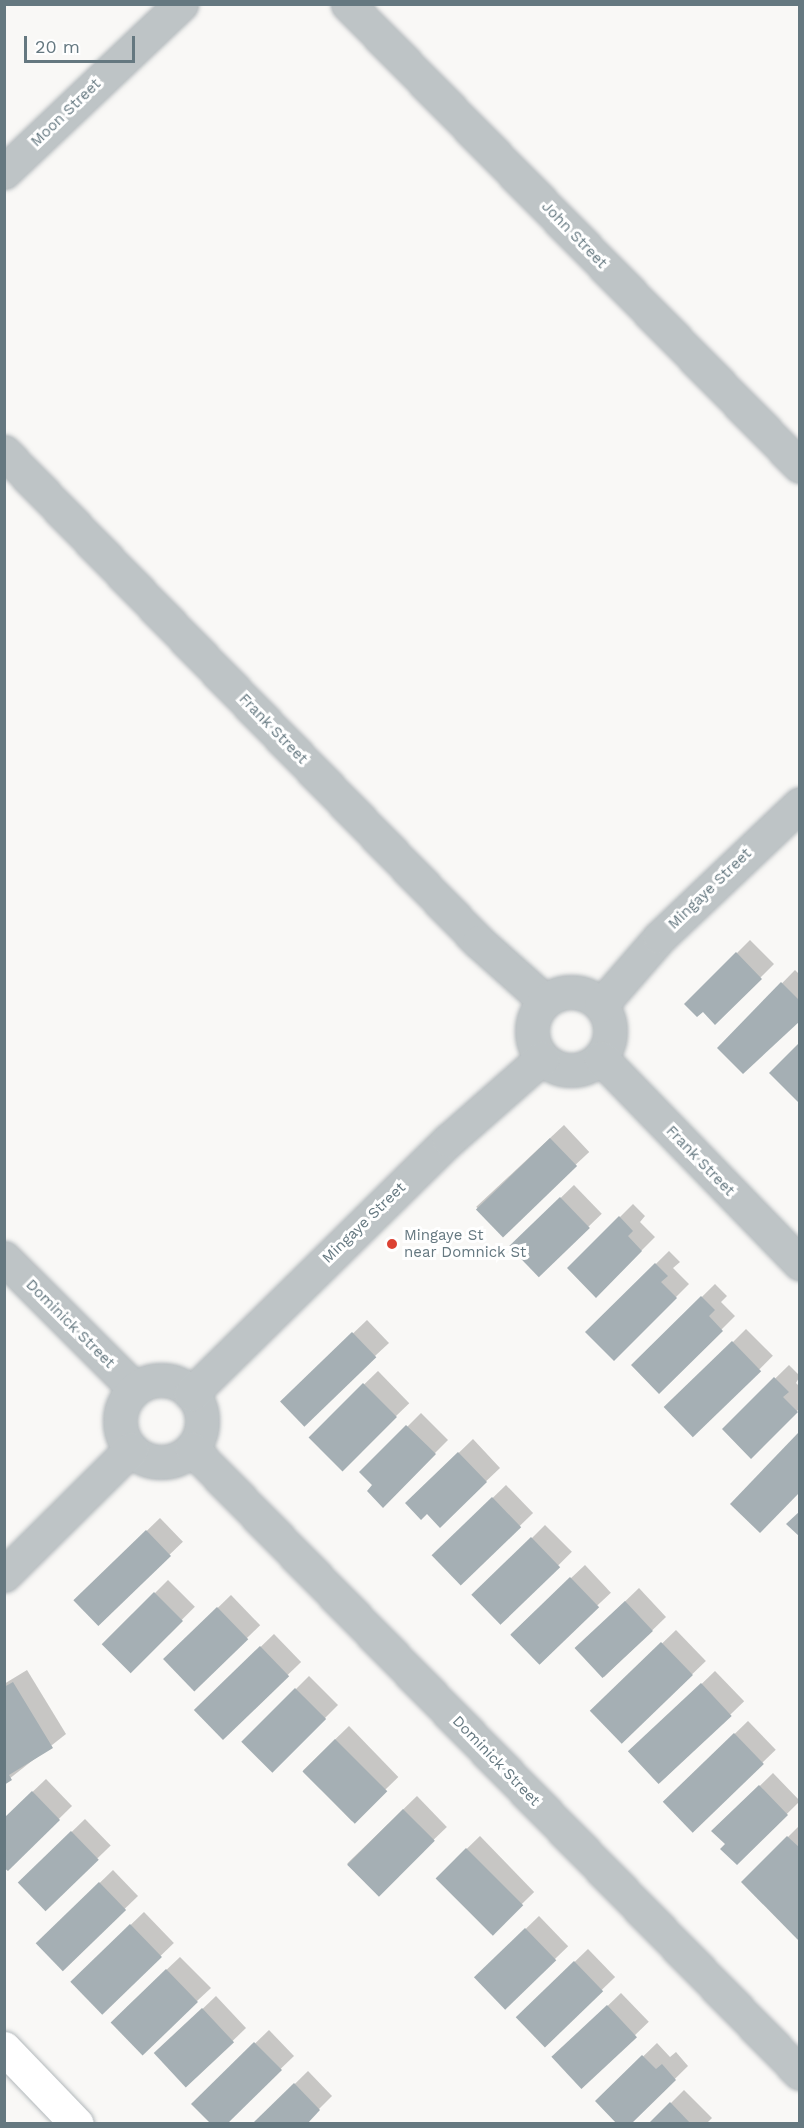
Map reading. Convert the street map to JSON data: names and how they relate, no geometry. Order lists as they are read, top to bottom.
{
  "streets": {
    "street": [
      "Moon Street",
      "John Street",
      "Frank Street",
      "Mingaye Street",
      "Dominick Street"
    ]
  },
  "crossings": [
    ["Frank Street", "Mingaye Street"],
    ["Mingaye Street", "Dominick Street"]
  ],
  "places": ["Mingaye St near Domnick St"],
  "scale_bar": "20 m"
}
